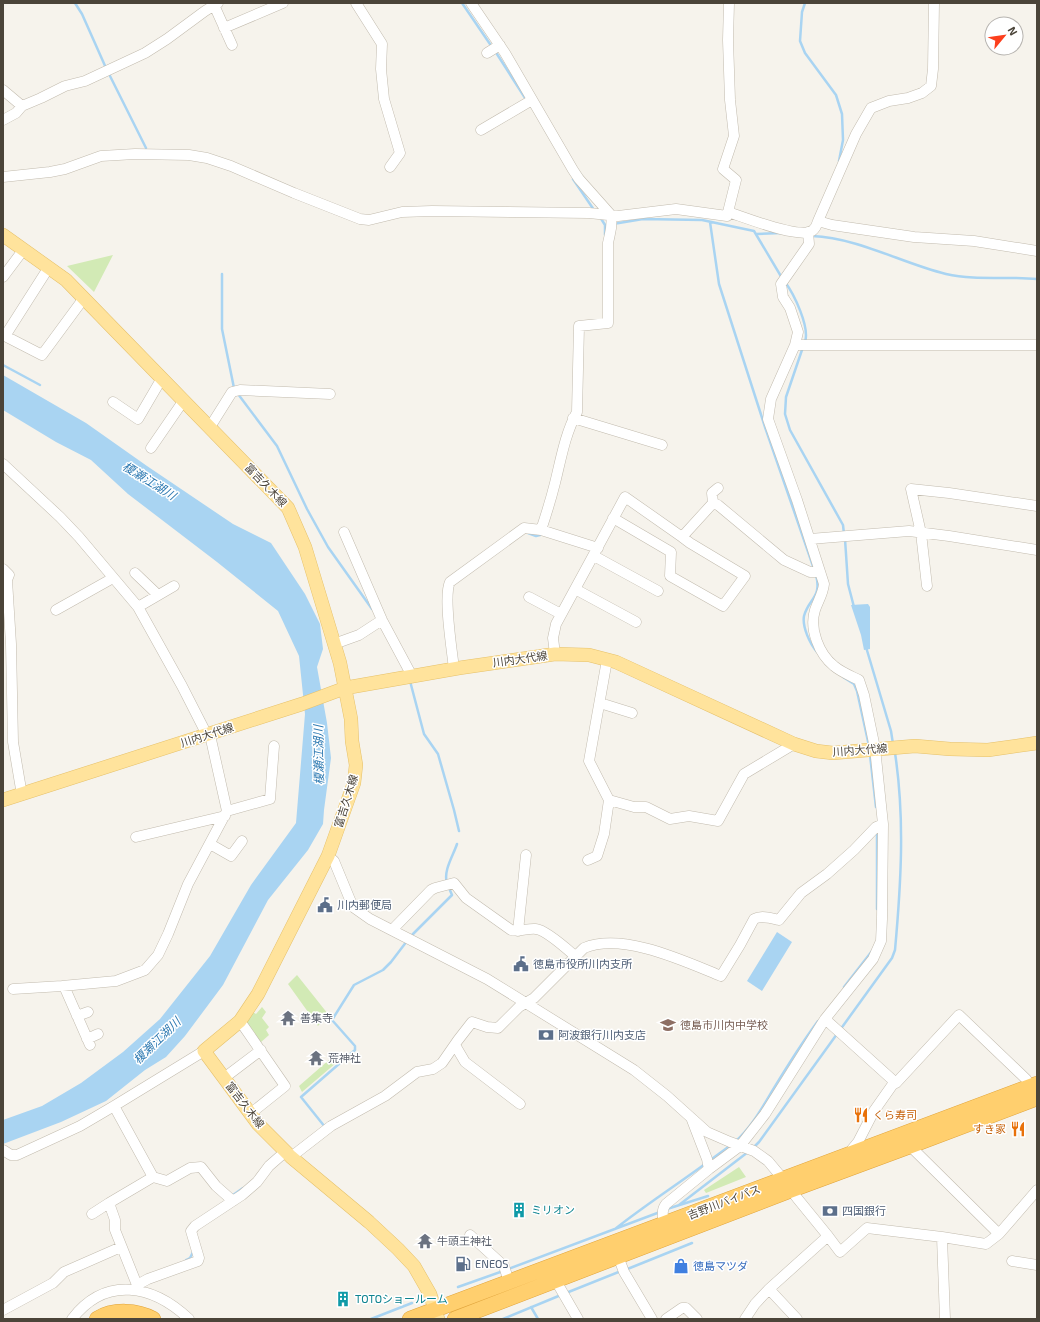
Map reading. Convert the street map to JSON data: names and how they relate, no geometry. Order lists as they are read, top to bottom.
{
  "streets": {
    "highway": ["吉野川バイパス"],
    "main road": ["富吉久木線", "川内大代線"]
  },
  "crossings": [
    ["富吉久木線", "川内大代線"],
    ["富吉久木線", "吉野川バイパス"]
  ],
  "water": ["榎瀬江湖川"],
  "places": {
    "public building": ["川内郵便局", "徳島市役所川内支所"],
    "temple": ["善集寺", "荒神社", "牛頭王神社"],
    "school or university": ["徳島市川内中学校"],
    "bank": ["阿波銀行川内支店", "四国銀行"],
    "restaurant": ["くら寿司", "すき家"],
    "building": ["ミリオン", "TOTOショールーム"],
    "fuel station": ["ENEOS"],
    "shop": ["徳島マツダ"]
  },
  "north": "top right"
}
